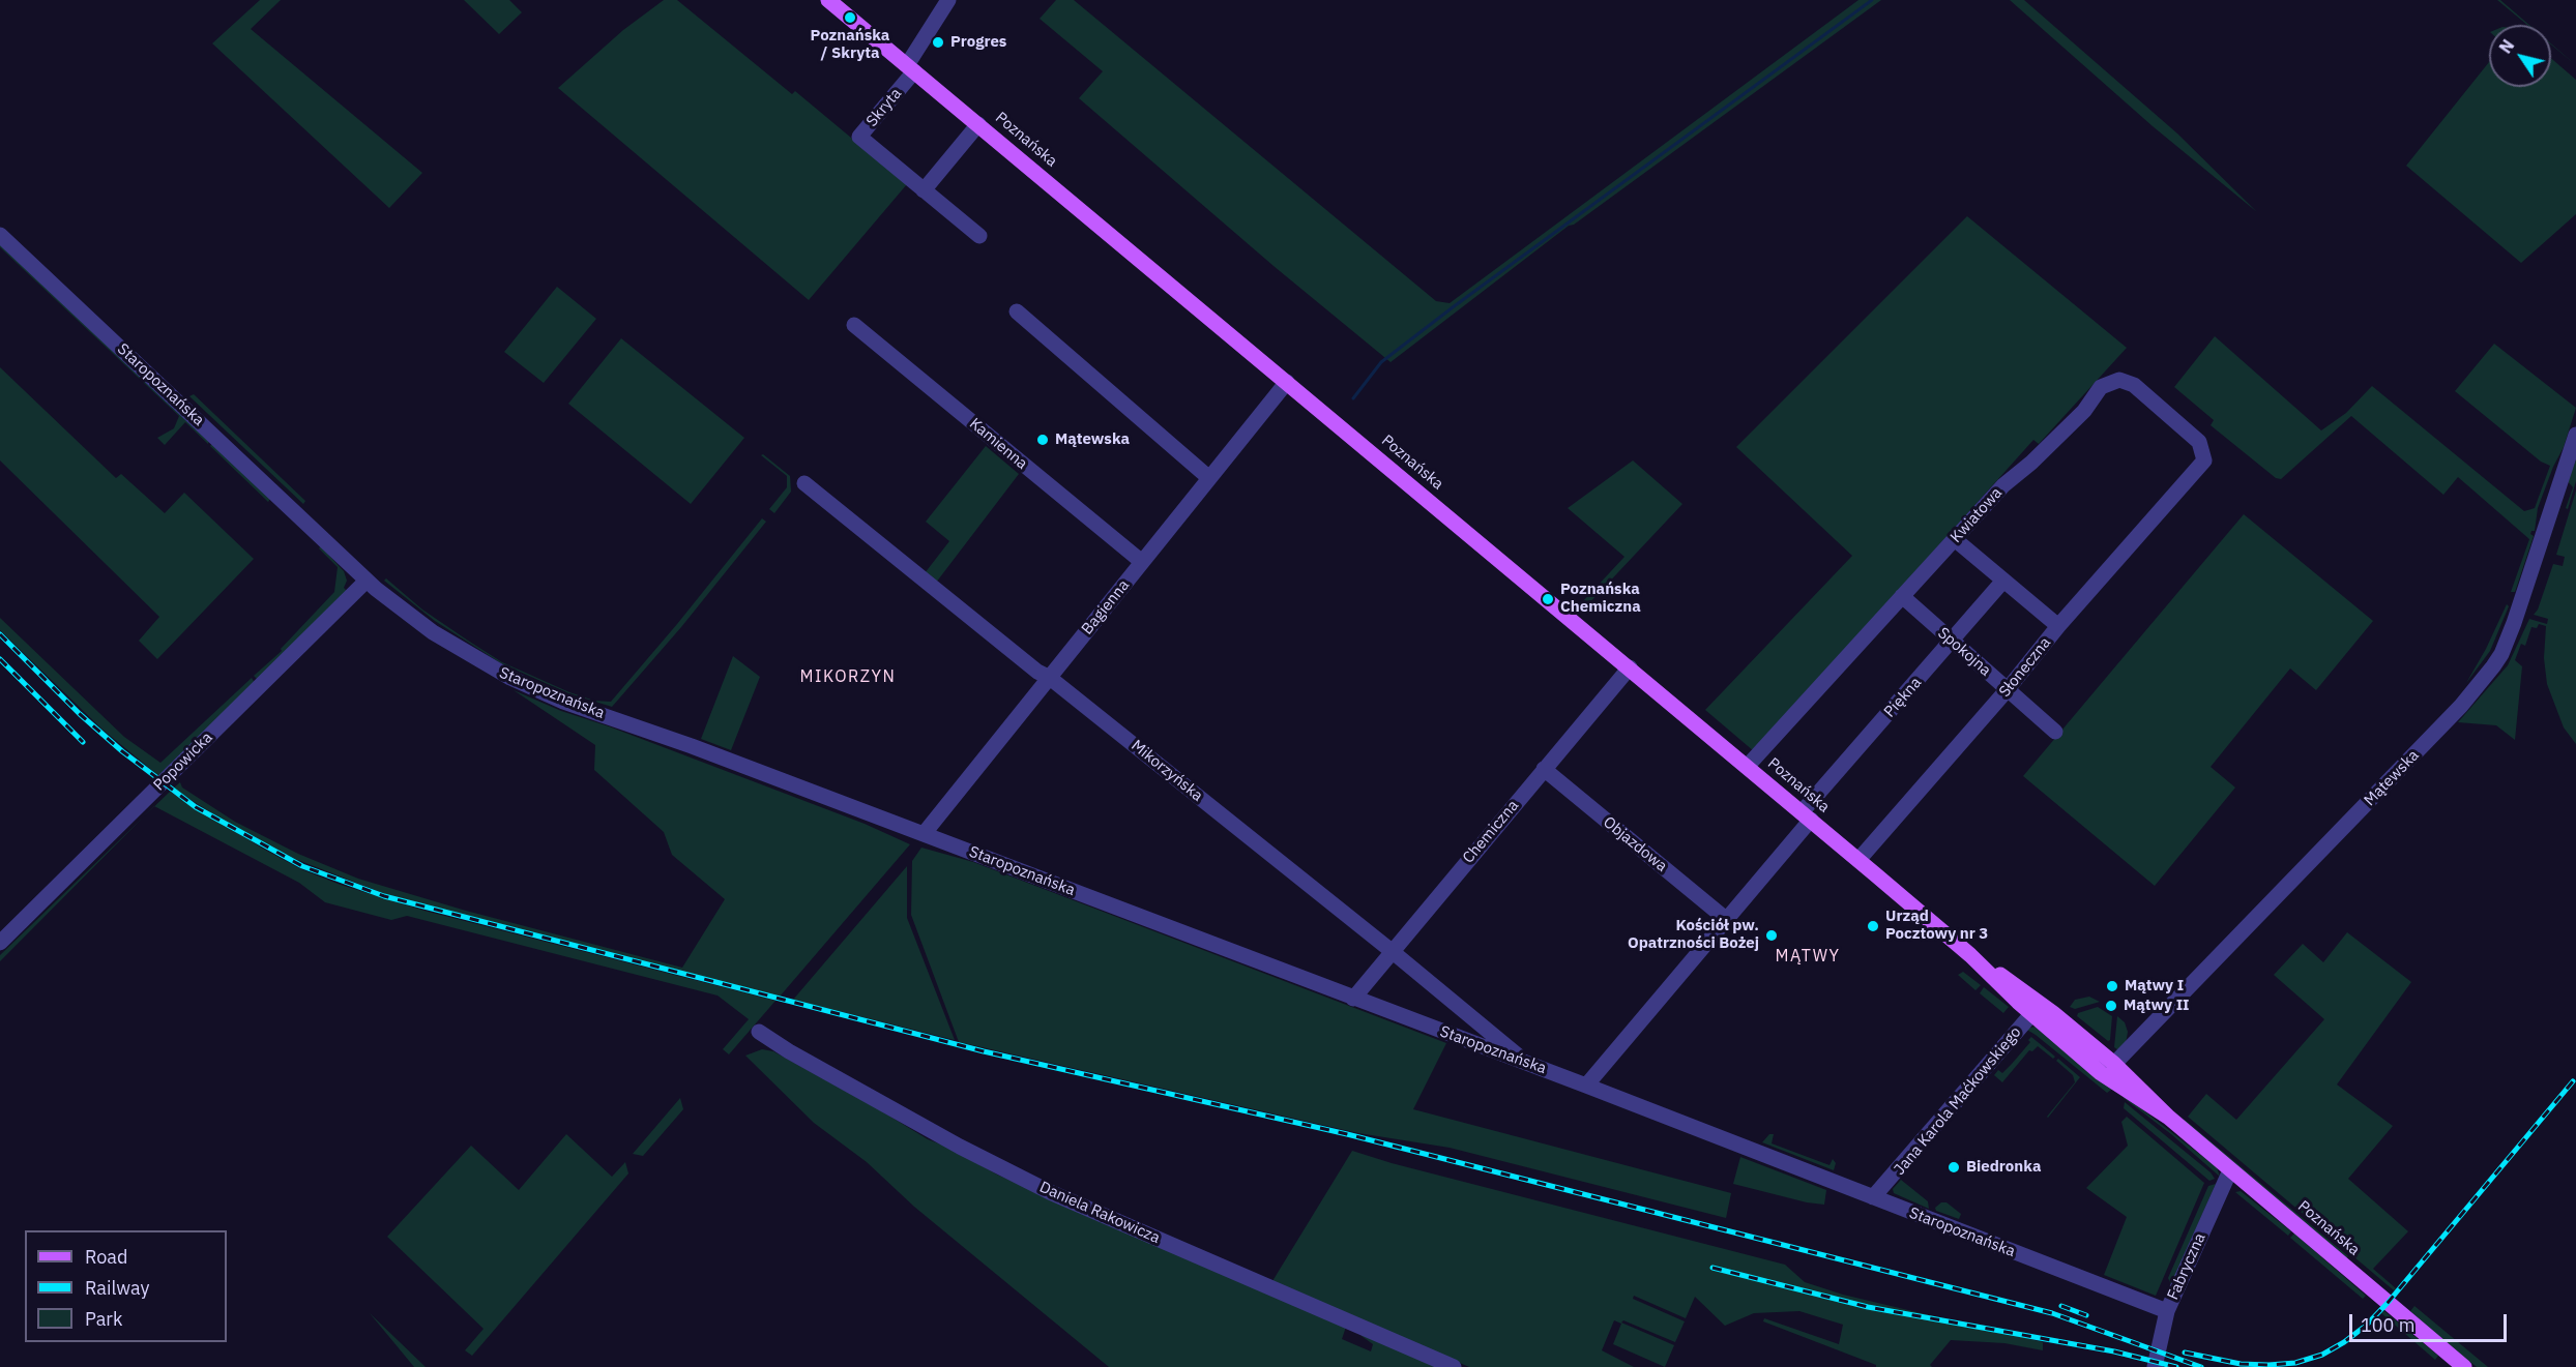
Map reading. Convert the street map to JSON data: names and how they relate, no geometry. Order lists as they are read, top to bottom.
{
  "streets": {
    "main road": ["Poznańska"],
    "street": [
      "Skryta",
      "Staropoznańska",
      "Kamienna",
      "Kwiatowa",
      "Bagienna",
      "Spokojna",
      "Słoneczna",
      "Piękna",
      "Popowicka",
      "Mikorzyńska",
      "Mątewska",
      "Chemiczna",
      "Objazdowa",
      "Jana Karola Maćkowskiego",
      "Daniela Rakowicza",
      "Fabryczna"
    ]
  },
  "crossings": [
    ["Skryta", "Poznańska"],
    ["Poznańska", "Kwiatowa"],
    ["Poznańska", "Bagienna"],
    ["Poznańska", "Słoneczna"],
    ["Poznańska", "Piękna"],
    ["Poznańska", "Mątewska"],
    ["Poznańska", "Chemiczna"],
    ["Poznańska", "Jana Karola Maćkowskiego"],
    ["Poznańska", "Fabryczna"],
    ["Staropoznańska", "Bagienna"],
    ["Staropoznańska", "Popowicka"],
    ["Staropoznańska", "Mikorzyńska"],
    ["Staropoznańska", "Chemiczna"],
    ["Staropoznańska", "Jana Karola Maćkowskiego"],
    ["Staropoznańska", "Fabryczna"],
    ["Kamienna", "Bagienna"],
    ["Kwiatowa", "Spokojna"],
    ["Kwiatowa", "Słoneczna"],
    ["Bagienna", "Mikorzyńska"],
    ["Spokojna", "Słoneczna"],
    ["Spokojna", "Piękna"],
    ["Mikorzyńska", "Chemiczna"],
    ["Chemiczna", "Objazdowa"]
  ],
  "districts": ["MIKORZYN", "MĄTWY"],
  "places": [
    "Poznańska / Skryta",
    "Progres",
    "Mątewska",
    "Poznańska Chemiczna",
    "Urząd Pocztowy nr 3",
    "Kościół pw. Opatrzności Bożej",
    "Mątwy I",
    "Mątwy II",
    "Biedronka"
  ],
  "legend": ["Road", "Railway", "Park"],
  "scale_bar": "100 m",
  "north": "top left"
}
